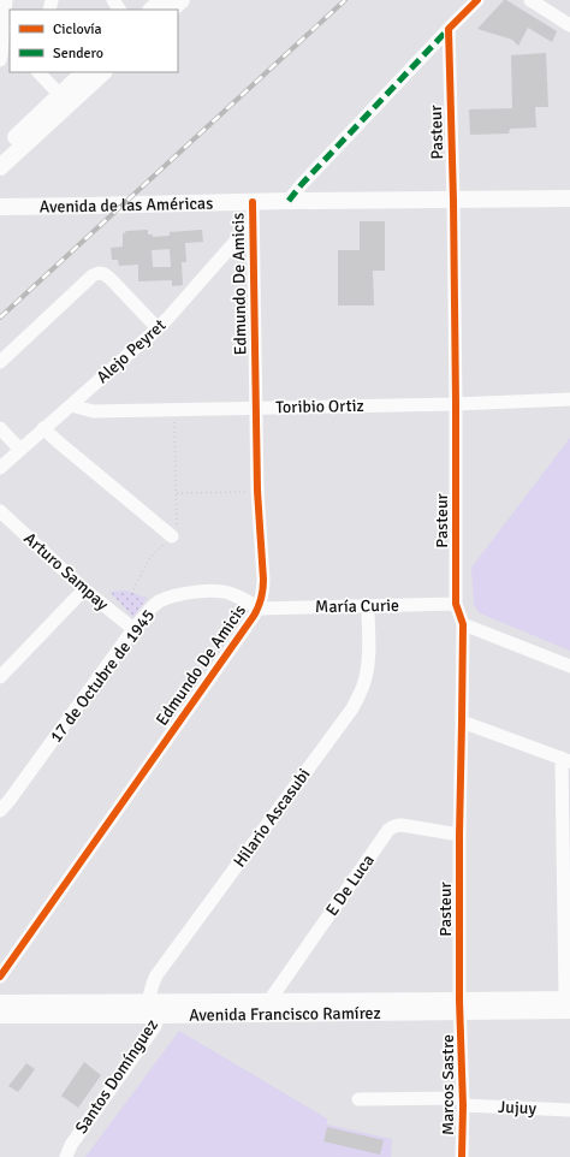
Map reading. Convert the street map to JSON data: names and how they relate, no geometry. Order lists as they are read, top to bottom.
{
  "streets": {
    "main road": ["Avenida de las Américas", "Avenida Francisco Ramírez"],
    "street": [
      "Pasteur",
      "Edmundo De Amicis",
      "Alejo Peyret",
      "Toribio Ortiz",
      "Arturo Sampay",
      "María Curie",
      "17 de Octubre de 1945",
      "Hilario Ascasubi",
      "E De Luca",
      "Santos Domínguez",
      "Marcos Sastre",
      "Jujuy"
    ]
  },
  "crossings": [
    ["Pasteur", "Avenida de las Américas"],
    ["Pasteur", "Toribio Ortiz"],
    ["Pasteur", "María Curie"],
    ["Pasteur", "E De Luca"],
    ["Pasteur", "Avenida Francisco Ramírez"],
    ["Pasteur", "Marcos Sastre"],
    ["Avenida de las Américas", "Edmundo De Amicis"],
    ["Edmundo De Amicis", "Alejo Peyret"],
    ["Edmundo De Amicis", "Toribio Ortiz"],
    ["Edmundo De Amicis", "María Curie"],
    ["Edmundo De Amicis", "17 de Octubre de 1945"],
    ["Alejo Peyret", "Toribio Ortiz"],
    ["Arturo Sampay", "17 de Octubre de 1945"],
    ["María Curie", "17 de Octubre de 1945"],
    ["María Curie", "Hilario Ascasubi"],
    ["Hilario Ascasubi", "Avenida Francisco Ramírez"],
    ["E De Luca", "Avenida Francisco Ramírez"],
    ["Avenida Francisco Ramírez", "Santos Domínguez"],
    ["Avenida Francisco Ramírez", "Marcos Sastre"],
    ["Marcos Sastre", "Jujuy"]
  ],
  "legend": ["Ciclovía", "Sendero"]
}
